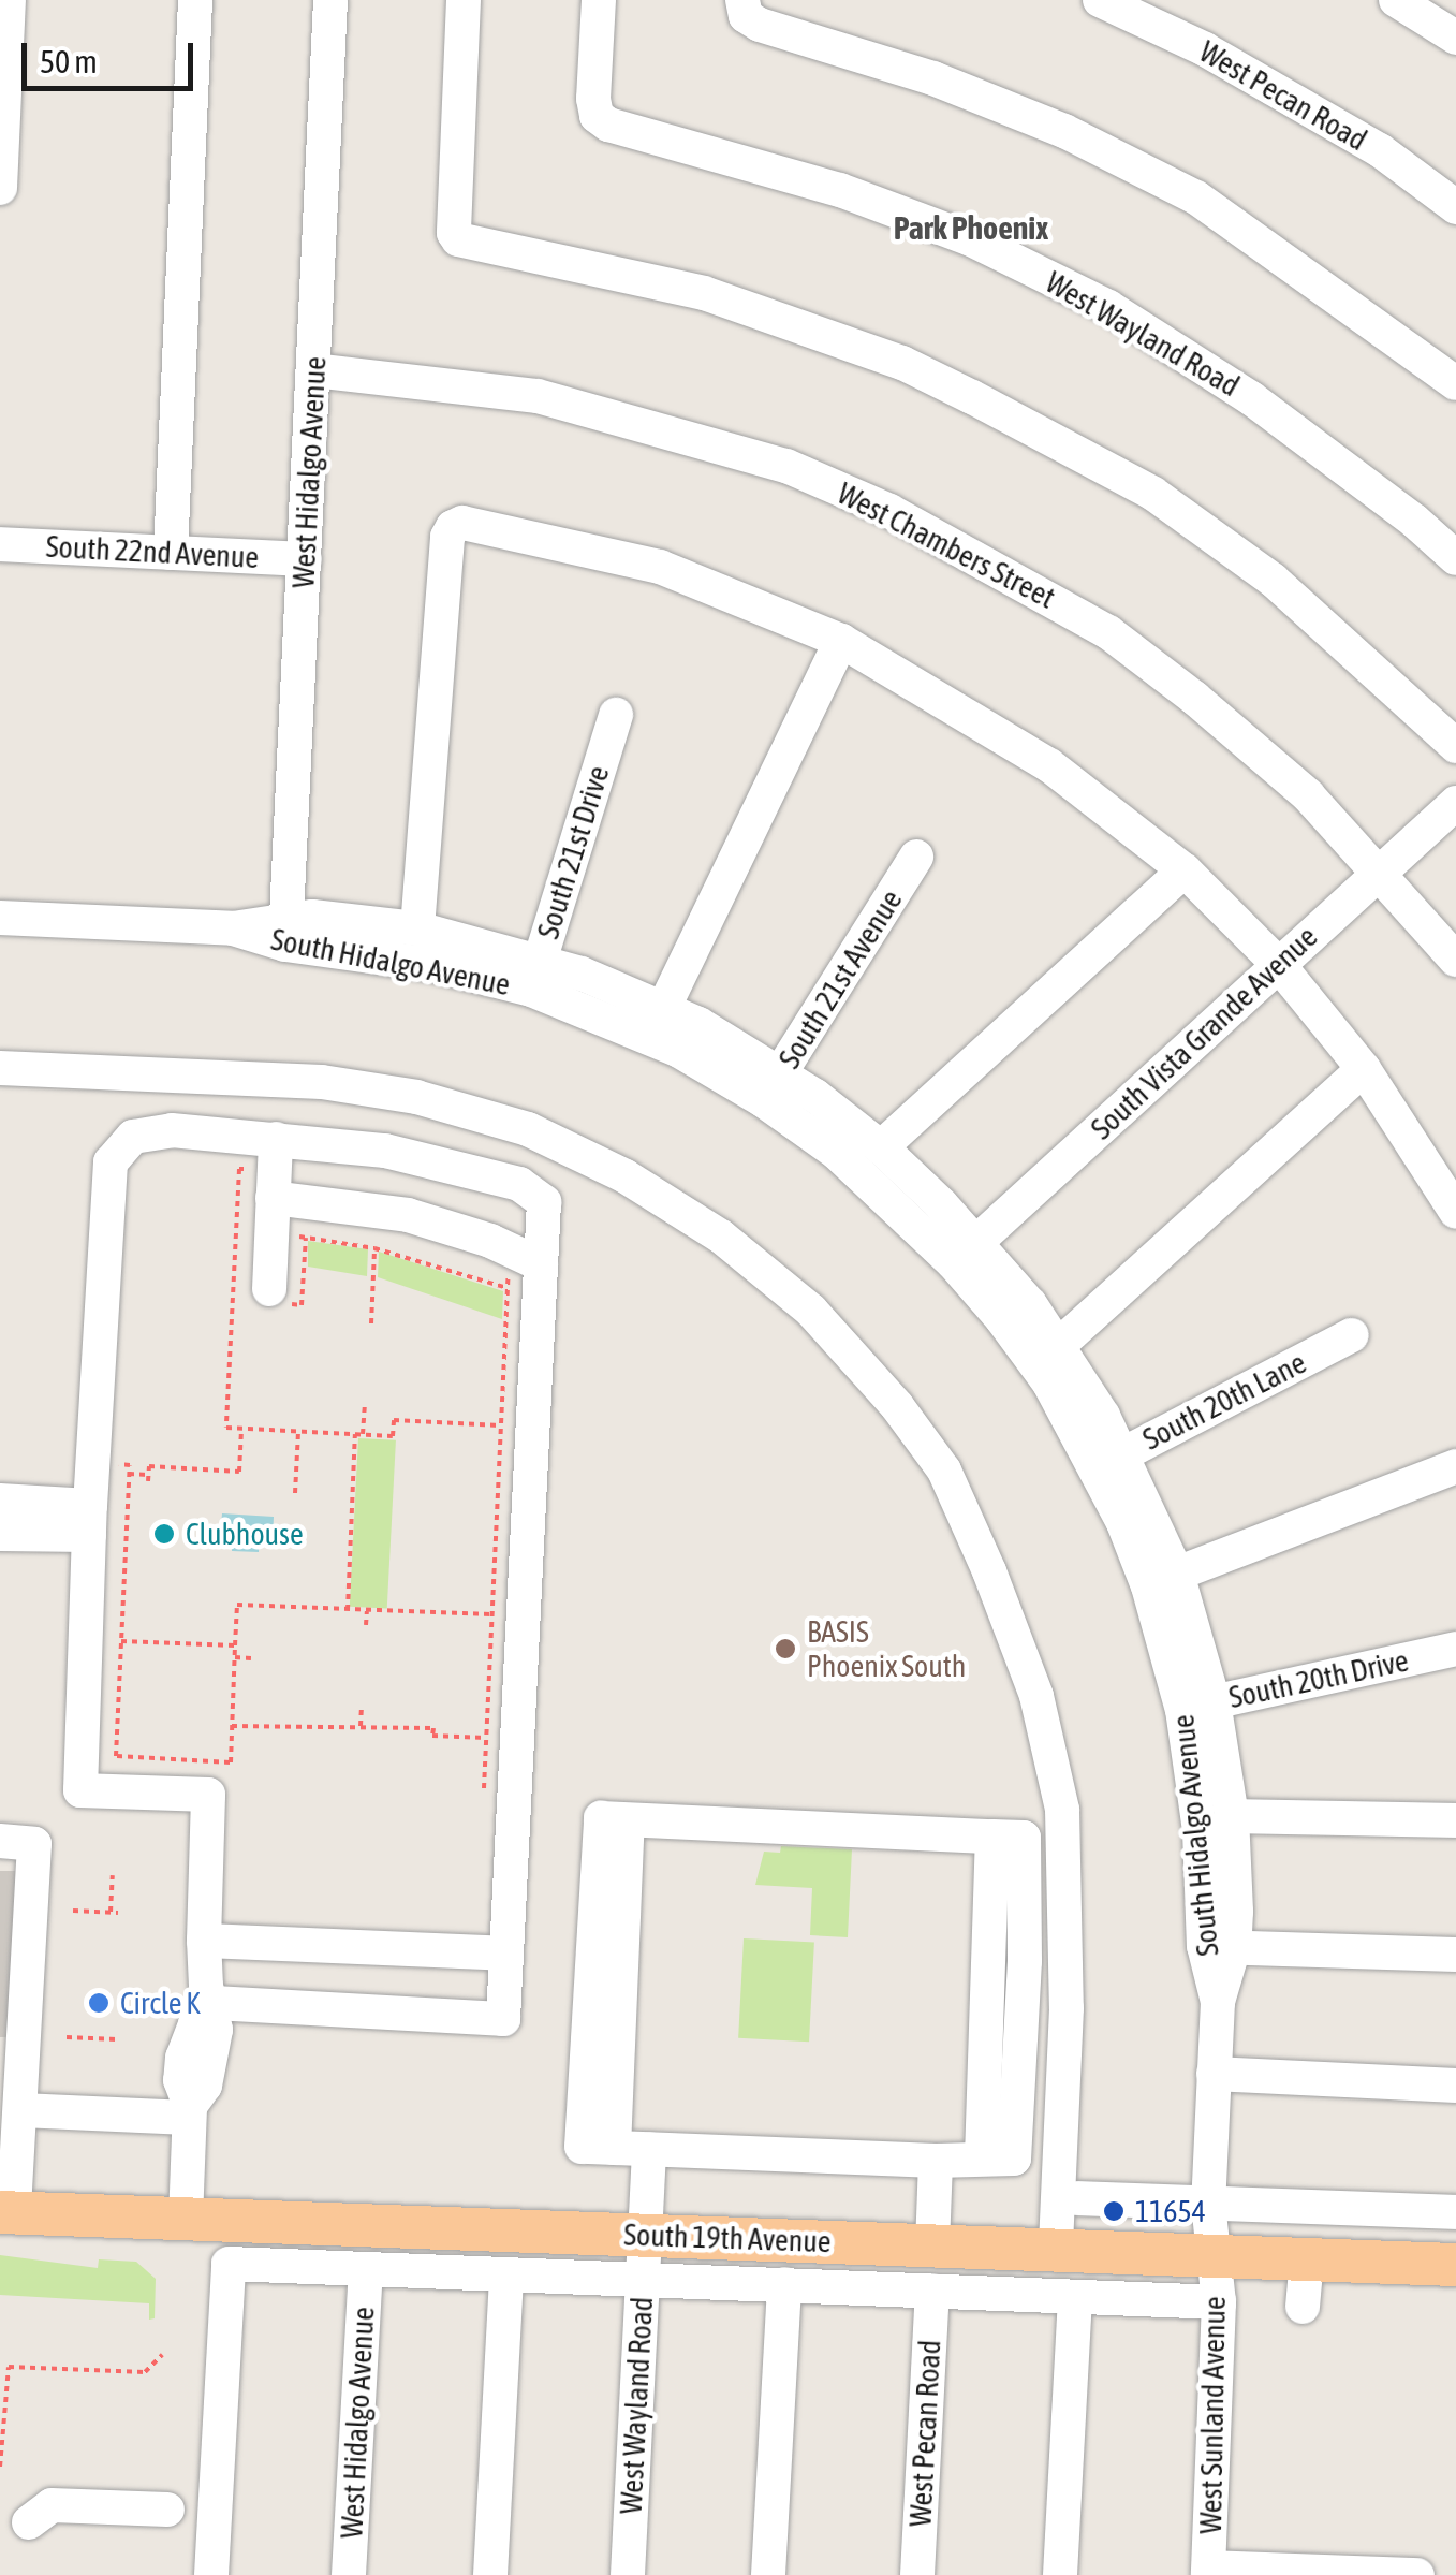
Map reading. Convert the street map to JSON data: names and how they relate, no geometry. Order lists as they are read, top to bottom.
{
  "streets": {
    "main road": ["South 19th Avenue"],
    "street": [
      "West Pecan Road",
      "West Wayland Road",
      "West Hidalgo Avenue",
      "West Chambers Street",
      "South 22nd Avenue",
      "South 21st Drive",
      "South Hidalgo Avenue",
      "South 21st Avenue",
      "South Vista Grande Avenue",
      "South 20th Lane",
      "South 20th Drive",
      "West Sunland Avenue"
    ]
  },
  "crossings": [
    ["West Wayland Road", "South 19th Avenue"],
    ["West Hidalgo Avenue", "West Chambers Street"],
    ["West Hidalgo Avenue", "South 22nd Avenue"],
    ["West Hidalgo Avenue", "South Hidalgo Avenue"],
    ["West Chambers Street", "South Vista Grande Avenue"],
    ["South 21st Drive", "South Hidalgo Avenue"],
    ["South Hidalgo Avenue", "South 21st Avenue"],
    ["South Hidalgo Avenue", "South Vista Grande Avenue"],
    ["South Hidalgo Avenue", "South 20th Lane"],
    ["South Hidalgo Avenue", "South 20th Drive"],
    ["South 19th Avenue", "West Sunland Avenue"]
  ],
  "districts": ["Park Phoenix"],
  "places": [
    "Clubhouse",
    "BASIS Phoenix South",
    "Circle K",
    "11654"
  ],
  "scale_bar": "50 m"
}
